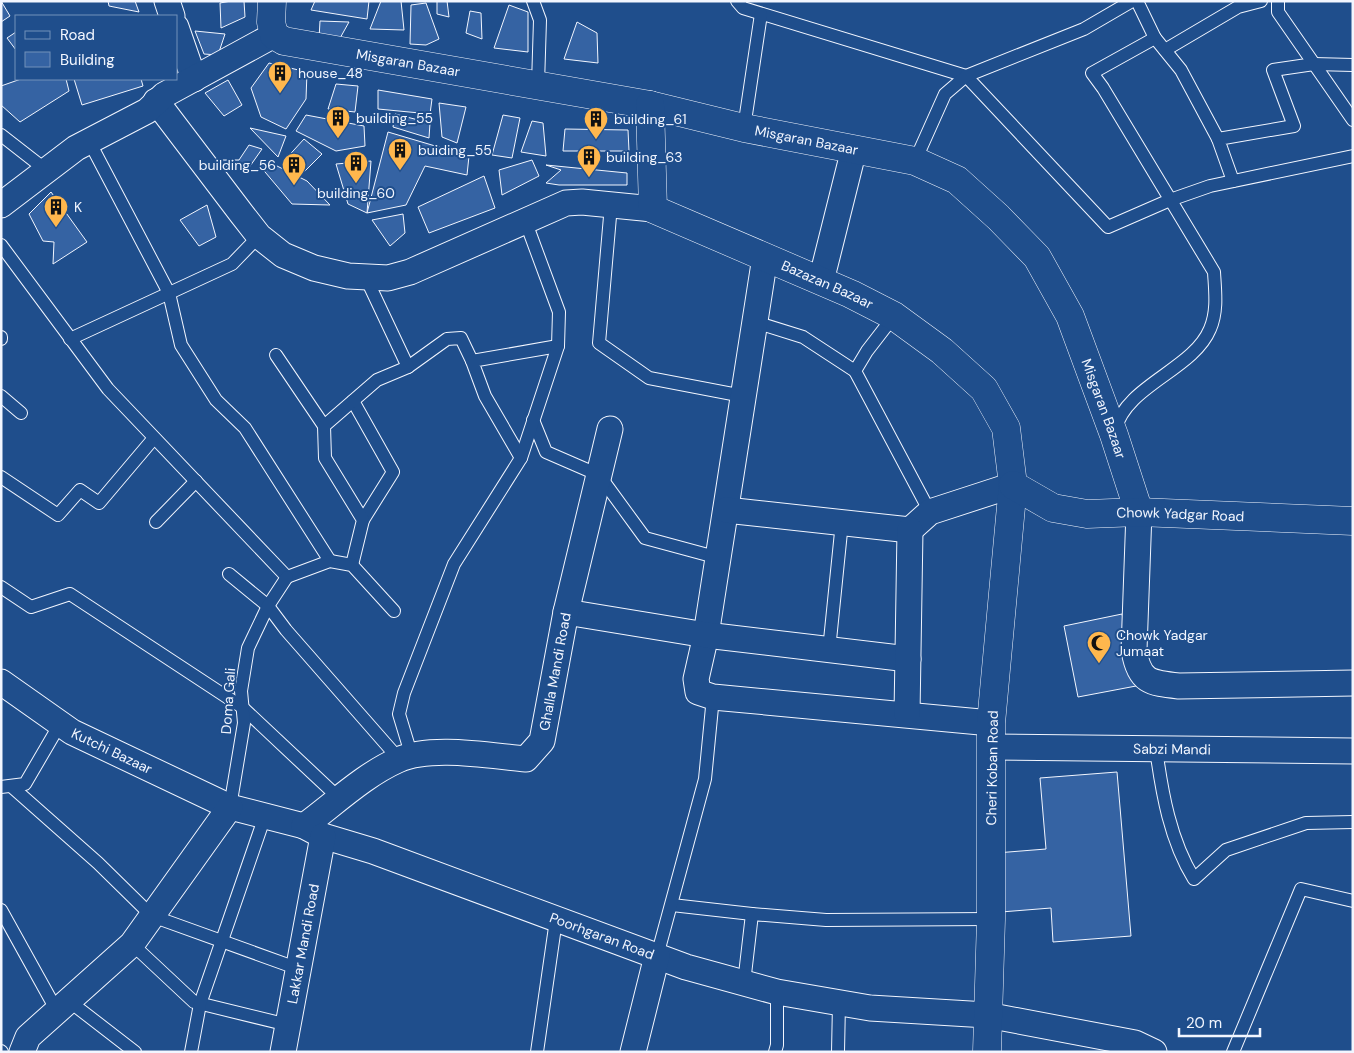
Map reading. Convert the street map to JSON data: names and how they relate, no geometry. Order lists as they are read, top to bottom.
{
  "streets": {
    "street": [
      "Misgaran Bazaar",
      "Bazazan Bazaar",
      "Chowk Yadgar Road",
      "Ghalla Mandi Road",
      "Sabzi Mandi",
      "Kutchi Bazaar",
      "Cheri Koban Road",
      "Poorhgaran Road",
      "Lakkar Mandi Road"
    ],
    "lane": ["Doma Gali"]
  },
  "crossings": [
    ["Misgaran Bazaar", "Chowk Yadgar Road"],
    ["Bazazan Bazaar", "Chowk Yadgar Road"],
    ["Bazazan Bazaar", "Cheri Koban Road"],
    ["Chowk Yadgar Road", "Cheri Koban Road"],
    ["Ghalla Mandi Road", "Poorhgaran Road"],
    ["Ghalla Mandi Road", "Lakkar Mandi Road"],
    ["Doma Gali", "Kutchi Bazaar"],
    ["Doma Gali", "Poorhgaran Road"],
    ["Sabzi Mandi", "Cheri Koban Road"],
    ["Kutchi Bazaar", "Poorhgaran Road"],
    ["Cheri Koban Road", "Poorhgaran Road"],
    ["Poorhgaran Road", "Lakkar Mandi Road"]
  ],
  "places": {
    "building": [
      "house_48",
      "building_55",
      "building_61",
      "buiding_55",
      "building_63",
      "building_60",
      "building_56",
      "K"
    ],
    "mosque": ["Chowk Yadgar Jumaat"]
  },
  "legend": ["Road", "Building"],
  "scale_bar": "20 m"
}
